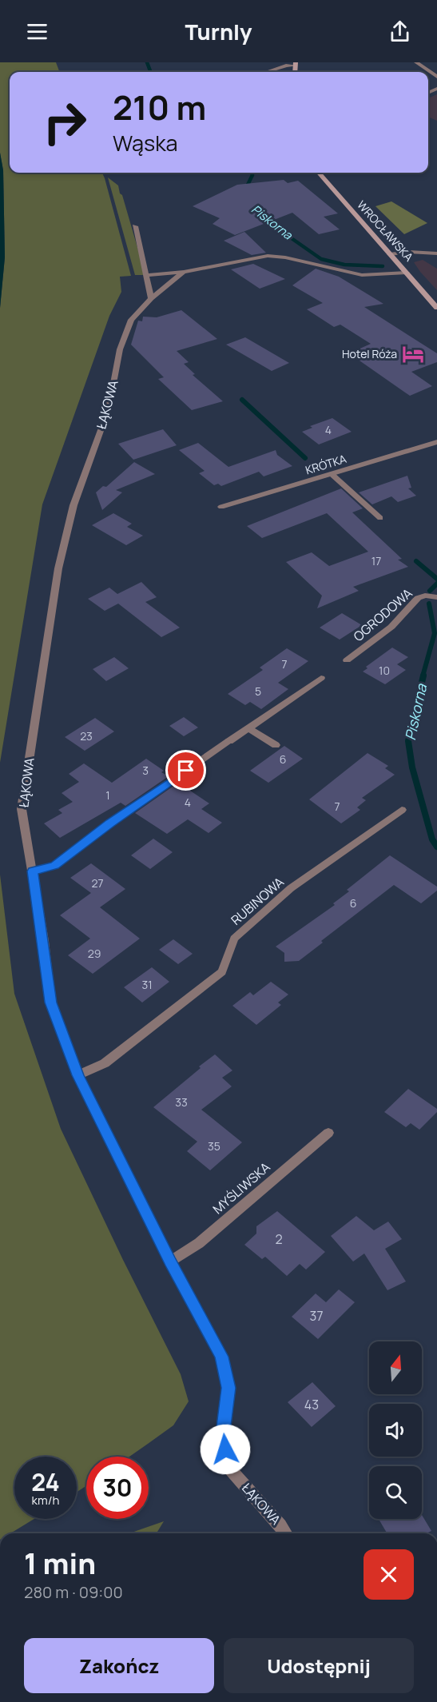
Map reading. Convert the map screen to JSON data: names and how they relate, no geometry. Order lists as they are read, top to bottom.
{
  "streets": {
    "main road": ["WROCŁAWSKA"],
    "street": [
      "ŁĄKOWA",
      "KRÓTKA",
      "OGRODOWA",
      "RUBINOWA",
      "MYŚLIWSKA"
    ]
  },
  "crossings": [
    ["ŁĄKOWA", "RUBINOWA"],
    ["ŁĄKOWA", "MYŚLIWSKA"]
  ],
  "water": ["Piskorna"],
  "places": {
    "hotel": ["Hotel Róża"]
  },
  "house_numbers": [
    "4",
    "17",
    "7",
    "10",
    "5",
    "23",
    "6",
    "3",
    "1",
    "4",
    "7",
    "27",
    "6",
    "29",
    "31",
    "33",
    "35",
    "2",
    "37",
    "43"
  ],
  "north": "top",
  "page": {
    "header": "Turnly",
    "turn": ["210 m", "Wąska"],
    "speed": "24 km/h",
    "limit": "30",
    "heading": ["1 min", "280 m · 09:00"],
    "buttons": ["Zakończ", "Udostępnij"]
  }
}
